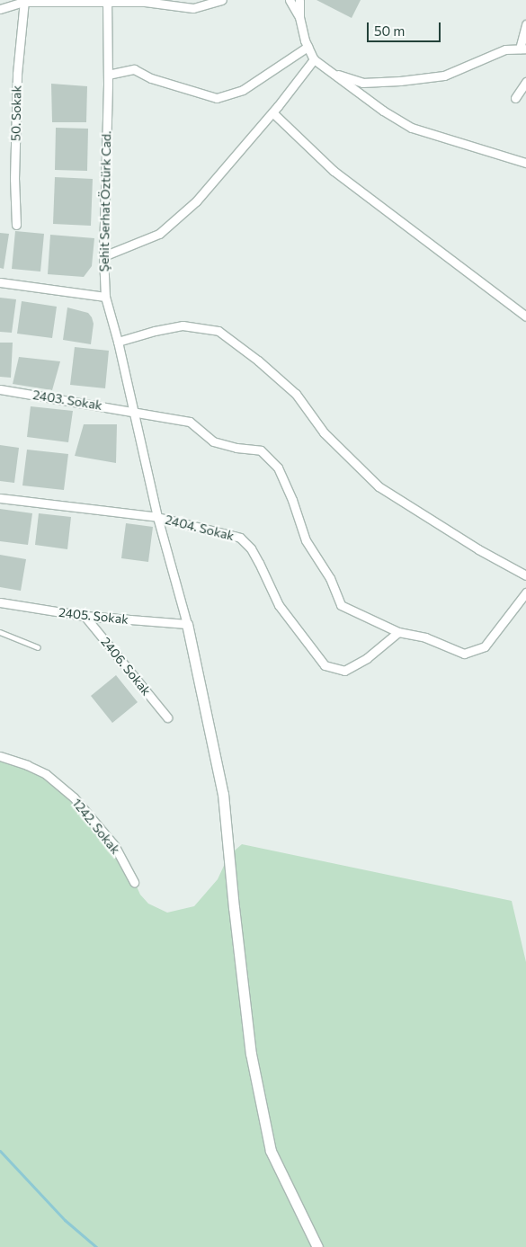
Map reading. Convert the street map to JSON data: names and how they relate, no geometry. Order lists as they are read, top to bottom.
{
  "streets": {
    "street": [
      "50. Sokak",
      "Şehit Serhat Öztürk Cad.",
      "2403. Sokak",
      "2404. Sokak",
      "2405. Sokak",
      "2406. Sokak",
      "1242. Sokak"
    ]
  },
  "crossings": [
    ["Şehit Serhat Öztürk Cad.", "2403. Sokak"],
    ["Şehit Serhat Öztürk Cad.", "2404. Sokak"],
    ["Şehit Serhat Öztürk Cad.", "2405. Sokak"],
    ["2403. Sokak", "2404. Sokak"],
    ["2405. Sokak", "2406. Sokak"]
  ],
  "scale_bar": "50 m"
}
